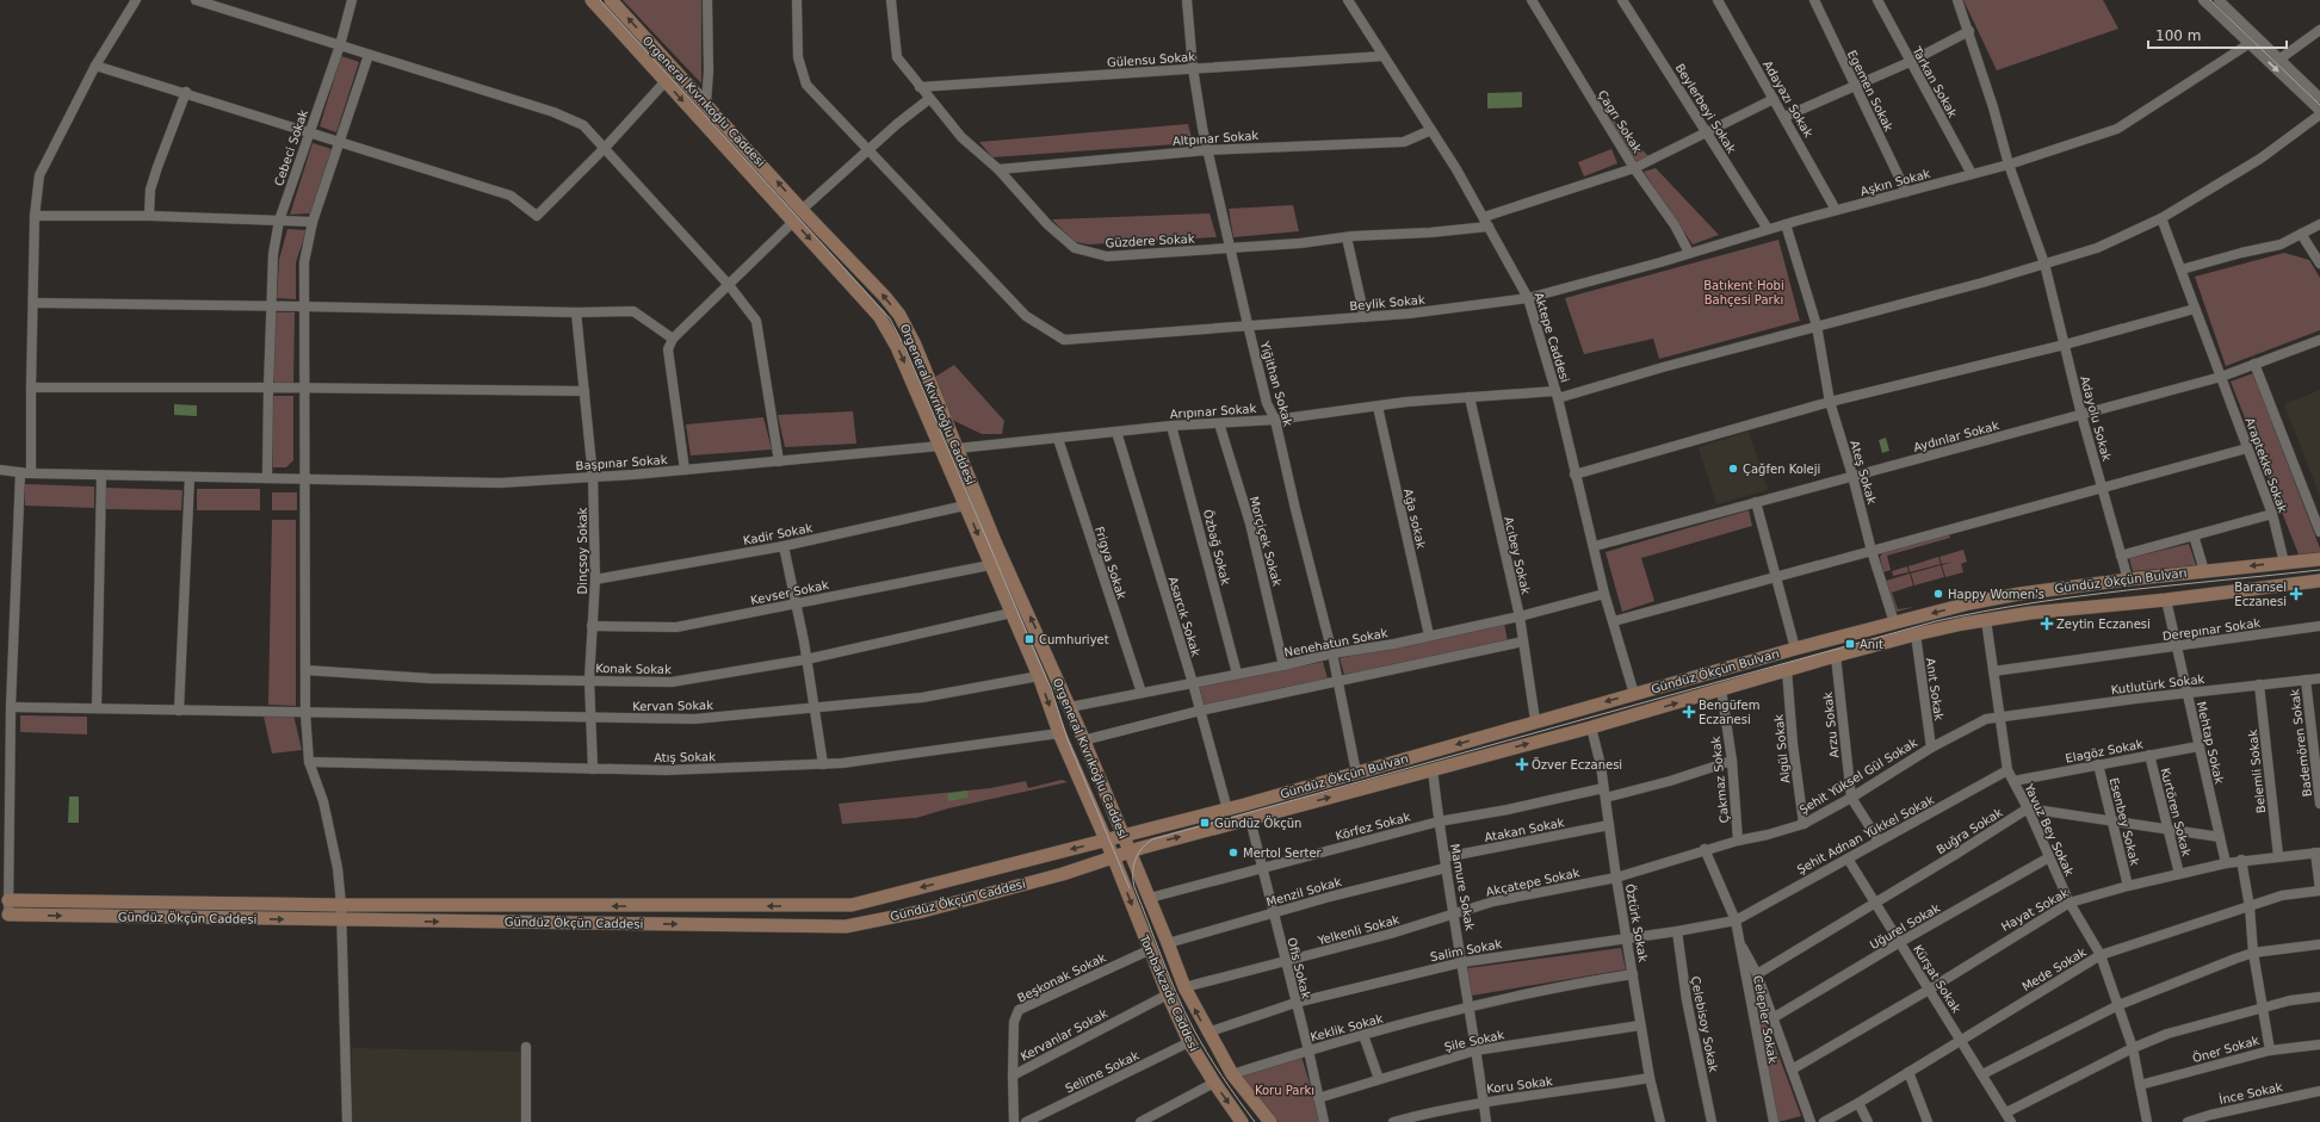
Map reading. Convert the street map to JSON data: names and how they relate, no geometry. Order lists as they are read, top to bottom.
{
  "streets": {
    "street": [
      "Gülensu Sokak",
      "Tarkan Sokak",
      "Egemen Sokak",
      "Adayazı Sokak",
      "Orgeneral Kıvrıkoğlu Caddesi",
      "Beylerbeyi Sokak",
      "Çagrı Sokak",
      "Altpınar Sokak",
      "Cebeci Sokak",
      "Aşkın Sokak",
      "Güzdere Sokak",
      "Beylik Sokak",
      "Aktepe Caddesi",
      "Yiğithan Sokak",
      "Arıpınar Sokak",
      "Adayolu Sokak",
      "Aydınlar Sokak",
      "Başpınar Sokak",
      "Araptekke Sokak",
      "Ateş Sokak",
      "Ağa sokak",
      "Kadir Sokak",
      "Morçiçek Sokak",
      "Özbağ Sokak",
      "Dinçsoy Sokak",
      "Acıbey Sokak",
      "Frigya Sokak",
      "Gündüz Ökçün Bulvarı",
      "Kevser Sokak",
      "Asarcık Sokak",
      "Derepınar Sokak",
      "Nenehatun Sokak",
      "Konak Sokak",
      "Kutlutürk Sokak",
      "Anıt Sokak",
      "Kervan Sokak",
      "Arzu Sokak",
      "Mehtap Sokak",
      "Bademören Sokak",
      "Algül Sokak",
      "Elagöz Sokak",
      "Atış Sokak",
      "Belemli Sokak",
      "Şehit Yüksel Gül Sokak",
      "Çakmaz Sokak",
      "Kurtören Sokak",
      "Esenbey Sokak",
      "Körfez Sokak",
      "Atakan Sokak",
      "Yavuz Bey Sokak",
      "Buğra Sokak",
      "Şehit Adnan Yükkel Sokak",
      "Akçatepe Sokak",
      "Mamure Sokak",
      "Menzil Sokak",
      "Gündüz Ökçün Caddesi",
      "Hayat Sokak",
      "Öztürk Sokak",
      "Uğurel Sokak",
      "Yelkenli Sokak",
      "Salim Sokak",
      "Ofis Sokak",
      "Mede Sokak",
      "Beşkonak Sokak",
      "Kürşat Sokak",
      "Tombakzade Caddesi",
      "Celepler Sokak",
      "Çelebisoy Sokak",
      "Keklik Sokak",
      "Kervanlar Sokak",
      "Şile Sokak",
      "Öner Sokak",
      "Selime Sokak",
      "Koru Sokak",
      "İnce Sokak"
    ]
  },
  "crossings": [
    ["Gülensu Sokak", "Güzdere Sokak"],
    ["Gülensu Sokak", "Aktepe Caddesi"],
    ["Gülensu Sokak", "Yiğithan Sokak"],
    ["Tarkan Sokak", "Aşkın Sokak"],
    ["Egemen Sokak", "Aşkın Sokak"],
    ["Adayazı Sokak", "Aşkın Sokak"],
    ["Adayazı Sokak", "Güzdere Sokak"],
    ["Orgeneral Kıvrıkoğlu Caddesi", "Arıpınar Sokak"],
    ["Orgeneral Kıvrıkoğlu Caddesi", "Gündüz Ökçün Bulvarı"],
    ["Orgeneral Kıvrıkoğlu Caddesi", "Nenehatun Sokak"],
    ["Orgeneral Kıvrıkoğlu Caddesi", "Gündüz Ökçün Caddesi"],
    ["Orgeneral Kıvrıkoğlu Caddesi", "Tombakzade Caddesi"],
    ["Beylerbeyi Sokak", "Aşkın Sokak"],
    ["Beylerbeyi Sokak", "Güzdere Sokak"],
    ["Çagrı Sokak", "Aşkın Sokak"],
    ["Çagrı Sokak", "Güzdere Sokak"],
    ["Altpınar Sokak", "Güzdere Sokak"],
    ["Altpınar Sokak", "Aktepe Caddesi"],
    ["Altpınar Sokak", "Yiğithan Sokak"],
    ["Cebeci Sokak", "Başpınar Sokak"],
    ["Aşkın Sokak", "Beylik Sokak"],
    ["Aşkın Sokak", "Aktepe Caddesi"],
    ["Aşkın Sokak", "Adayolu Sokak"],
    ["Aşkın Sokak", "Ateş Sokak"],
    ["Güzdere Sokak", "Aktepe Caddesi"],
    ["Güzdere Sokak", "Yiğithan Sokak"],
    ["Beylik Sokak", "Aktepe Caddesi"],
    ["Beylik Sokak", "Yiğithan Sokak"],
    ["Aktepe Caddesi", "Arıpınar Sokak"],
    ["Aktepe Caddesi", "Aydınlar Sokak"],
    ["Aktepe Caddesi", "Gündüz Ökçün Bulvarı"],
    ["Aktepe Caddesi", "Nenehatun Sokak"],
    ["Yiğithan Sokak", "Arıpınar Sokak"],
    ["Yiğithan Sokak", "Gündüz Ökçün Bulvarı"],
    ["Yiğithan Sokak", "Nenehatun Sokak"],
    ["Arıpınar Sokak", "Adayolu Sokak"],
    ["Arıpınar Sokak", "Araptekke Sokak"],
    ["Arıpınar Sokak", "Ateş Sokak"],
    ["Arıpınar Sokak", "Ağa sokak"],
    ["Arıpınar Sokak", "Morçiçek Sokak"],
    ["Arıpınar Sokak", "Özbağ Sokak"],
    ["Arıpınar Sokak", "Acıbey Sokak"],
    ["Arıpınar Sokak", "Frigya Sokak"],
    ["Arıpınar Sokak", "Asarcık Sokak"],
    ["Adayolu Sokak", "Aydınlar Sokak"],
    ["Adayolu Sokak", "Gündüz Ökçün Bulvarı"],
    ["Aydınlar Sokak", "Araptekke Sokak"],
    ["Aydınlar Sokak", "Ateş Sokak"],
    ["Başpınar Sokak", "Dinçsoy Sokak"],
    ["Başpınar Sokak", "Tombakzade Caddesi"],
    ["Araptekke Sokak", "Gündüz Ökçün Bulvarı"],
    ["Ateş Sokak", "Gündüz Ökçün Bulvarı"],
    ["Ağa sokak", "Nenehatun Sokak"],
    ["Kadir Sokak", "Dinçsoy Sokak"],
    ["Kadir Sokak", "Tombakzade Caddesi"],
    ["Morçiçek Sokak", "Nenehatun Sokak"],
    ["Özbağ Sokak", "Nenehatun Sokak"],
    ["Dinçsoy Sokak", "Kevser Sokak"],
    ["Dinçsoy Sokak", "Konak Sokak"],
    ["Dinçsoy Sokak", "Kervan Sokak"],
    ["Dinçsoy Sokak", "Atış Sokak"],
    ["Acıbey Sokak", "Gündüz Ökçün Bulvarı"],
    ["Acıbey Sokak", "Nenehatun Sokak"],
    ["Frigya Sokak", "Nenehatun Sokak"],
    ["Gündüz Ökçün Bulvarı", "Asarcık Sokak"],
    ["Gündüz Ökçün Bulvarı", "Anıt Sokak"],
    ["Gündüz Ökçün Bulvarı", "Arzu Sokak"],
    ["Gündüz Ökçün Bulvarı", "Mehtap Sokak"],
    ["Gündüz Ökçün Bulvarı", "Algül Sokak"],
    ["Gündüz Ökçün Bulvarı", "Çakmaz Sokak"],
    ["Gündüz Ökçün Bulvarı", "Yavuz Bey Sokak"],
    ["Gündüz Ökçün Bulvarı", "Mamure Sokak"],
    ["Gündüz Ökçün Bulvarı", "Gündüz Ökçün Caddesi"],
    ["Gündüz Ökçün Bulvarı", "Öztürk Sokak"],
    ["Gündüz Ökçün Bulvarı", "Ofis Sokak"],
    ["Kevser Sokak", "Tombakzade Caddesi"],
    ["Asarcık Sokak", "Nenehatun Sokak"],
    ["Derepınar Sokak", "Mehtap Sokak"],
    ["Derepınar Sokak", "Yavuz Bey Sokak"],
    ["Konak Sokak", "Tombakzade Caddesi"],
    ["Kutlutürk Sokak", "Mehtap Sokak"],
    ["Kutlutürk Sokak", "Bademören Sokak"],
    ["Kutlutürk Sokak", "Belemli Sokak"],
    ["Kutlutürk Sokak", "Şehit Yüksel Gül Sokak"],
    ["Kutlutürk Sokak", "Yavuz Bey Sokak"],
    ["Anıt Sokak", "Şehit Yüksel Gül Sokak"],
    ["Kervan Sokak", "Tombakzade Caddesi"],
    ["Arzu Sokak", "Şehit Yüksel Gül Sokak"],
    ["Arzu Sokak", "Şehit Adnan Yükkel Sokak"],
    ["Mehtap Sokak", "Elagöz Sokak"],
    ["Mehtap Sokak", "Hayat Sokak"],
    ["Algül Sokak", "Şehit Yüksel Gül Sokak"],
    ["Elagöz Sokak", "Kurtören Sokak"],
    ["Elagöz Sokak", "Esenbey Sokak"],
    ["Elagöz Sokak", "Yavuz Bey Sokak"],
    ["Atış Sokak", "Tombakzade Caddesi"],
    ["Belemli Sokak", "Hayat Sokak"],
    ["Şehit Yüksel Gül Sokak", "Çakmaz Sokak"],
    ["Şehit Yüksel Gül Sokak", "Yavuz Bey Sokak"],
    ["Şehit Yüksel Gül Sokak", "Akçatepe Sokak"],
    ["Şehit Yüksel Gül Sokak", "Öztürk Sokak"],
    ["Şehit Yüksel Gül Sokak", "Celepler Sokak"],
    ["Çakmaz Sokak", "Körfez Sokak"],
    ["Kurtören Sokak", "Hayat Sokak"],
    ["Esenbey Sokak", "Hayat Sokak"],
    ["Körfez Sokak", "Mamure Sokak"],
    ["Körfez Sokak", "Öztürk Sokak"],
    ["Körfez Sokak", "Ofis Sokak"],
    ["Körfez Sokak", "Tombakzade Caddesi"],
    ["Atakan Sokak", "Mamure Sokak"],
    ["Atakan Sokak", "Öztürk Sokak"],
    ["Yavuz Bey Sokak", "Buğra Sokak"],
    ["Yavuz Bey Sokak", "Şehit Adnan Yükkel Sokak"],
    ["Yavuz Bey Sokak", "Hayat Sokak"],
    ["Yavuz Bey Sokak", "Uğurel Sokak"],
    ["Yavuz Bey Sokak", "Mede Sokak"],
    ["Yavuz Bey Sokak", "Öner Sokak"],
    ["Buğra Sokak", "Kürşat Sokak"],
    ["Şehit Adnan Yükkel Sokak", "Salim Sokak"],
    ["Şehit Adnan Yükkel Sokak", "Kürşat Sokak"],
    ["Şehit Adnan Yükkel Sokak", "Celepler Sokak"],
    ["Akçatepe Sokak", "Mamure Sokak"],
    ["Akçatepe Sokak", "Öztürk Sokak"],
    ["Akçatepe Sokak", "Yelkenli Sokak"],
    ["Mamure Sokak", "Menzil Sokak"],
    ["Mamure Sokak", "Yelkenli Sokak"],
    ["Mamure Sokak", "Salim Sokak"],
    ["Mamure Sokak", "Keklik Sokak"],
    ["Mamure Sokak", "Şile Sokak"],
    ["Mamure Sokak", "Koru Sokak"],
    ["Menzil Sokak", "Ofis Sokak"],
    ["Menzil Sokak", "Tombakzade Caddesi"],
    ["Gündüz Ökçün Caddesi", "Tombakzade Caddesi"],
    ["Hayat Sokak", "Kürşat Sokak"],
    ["Öztürk Sokak", "Salim Sokak"],
    ["Öztürk Sokak", "Keklik Sokak"],
    ["Öztürk Sokak", "Şile Sokak"],
    ["Öztürk Sokak", "Koru Sokak"],
    ["Uğurel Sokak", "Kürşat Sokak"],
    ["Yelkenli Sokak", "Ofis Sokak"],
    ["Yelkenli Sokak", "Tombakzade Caddesi"],
    ["Salim Sokak", "Ofis Sokak"],
    ["Salim Sokak", "Tombakzade Caddesi"],
    ["Salim Sokak", "Celepler Sokak"],
    ["Salim Sokak", "Çelebisoy Sokak"],
    ["Ofis Sokak", "Keklik Sokak"],
    ["Ofis Sokak", "Şile Sokak"],
    ["Mede Sokak", "Kürşat Sokak"],
    ["Beşkonak Sokak", "Tombakzade Caddesi"],
    ["Beşkonak Sokak", "Kervanlar Sokak"],
    ["Tombakzade Caddesi", "Keklik Sokak"],
    ["Tombakzade Caddesi", "Kervanlar Sokak"],
    ["Tombakzade Caddesi", "Selime Sokak"]
  ],
  "one_way": ["Orgeneral Kıvrıkoğlu Caddesi"],
  "parks": ["Batıkent Hobi Bahçesi Parkı", "Koru Parkı"],
  "places": {
    "other": ["Çağfen Koleji", "Happy Women's", "Mertol Serter"],
    "health": [
      "Baransel Eczanesi",
      "Zeytin Eczanesi",
      "Bengüfem Eczanesi",
      "Özver Eczanesi"
    ],
    "transit": ["Cumhuriyet", "Anıt", "Gündüz Ökçün"]
  },
  "scale_bar": "100 m"
}
